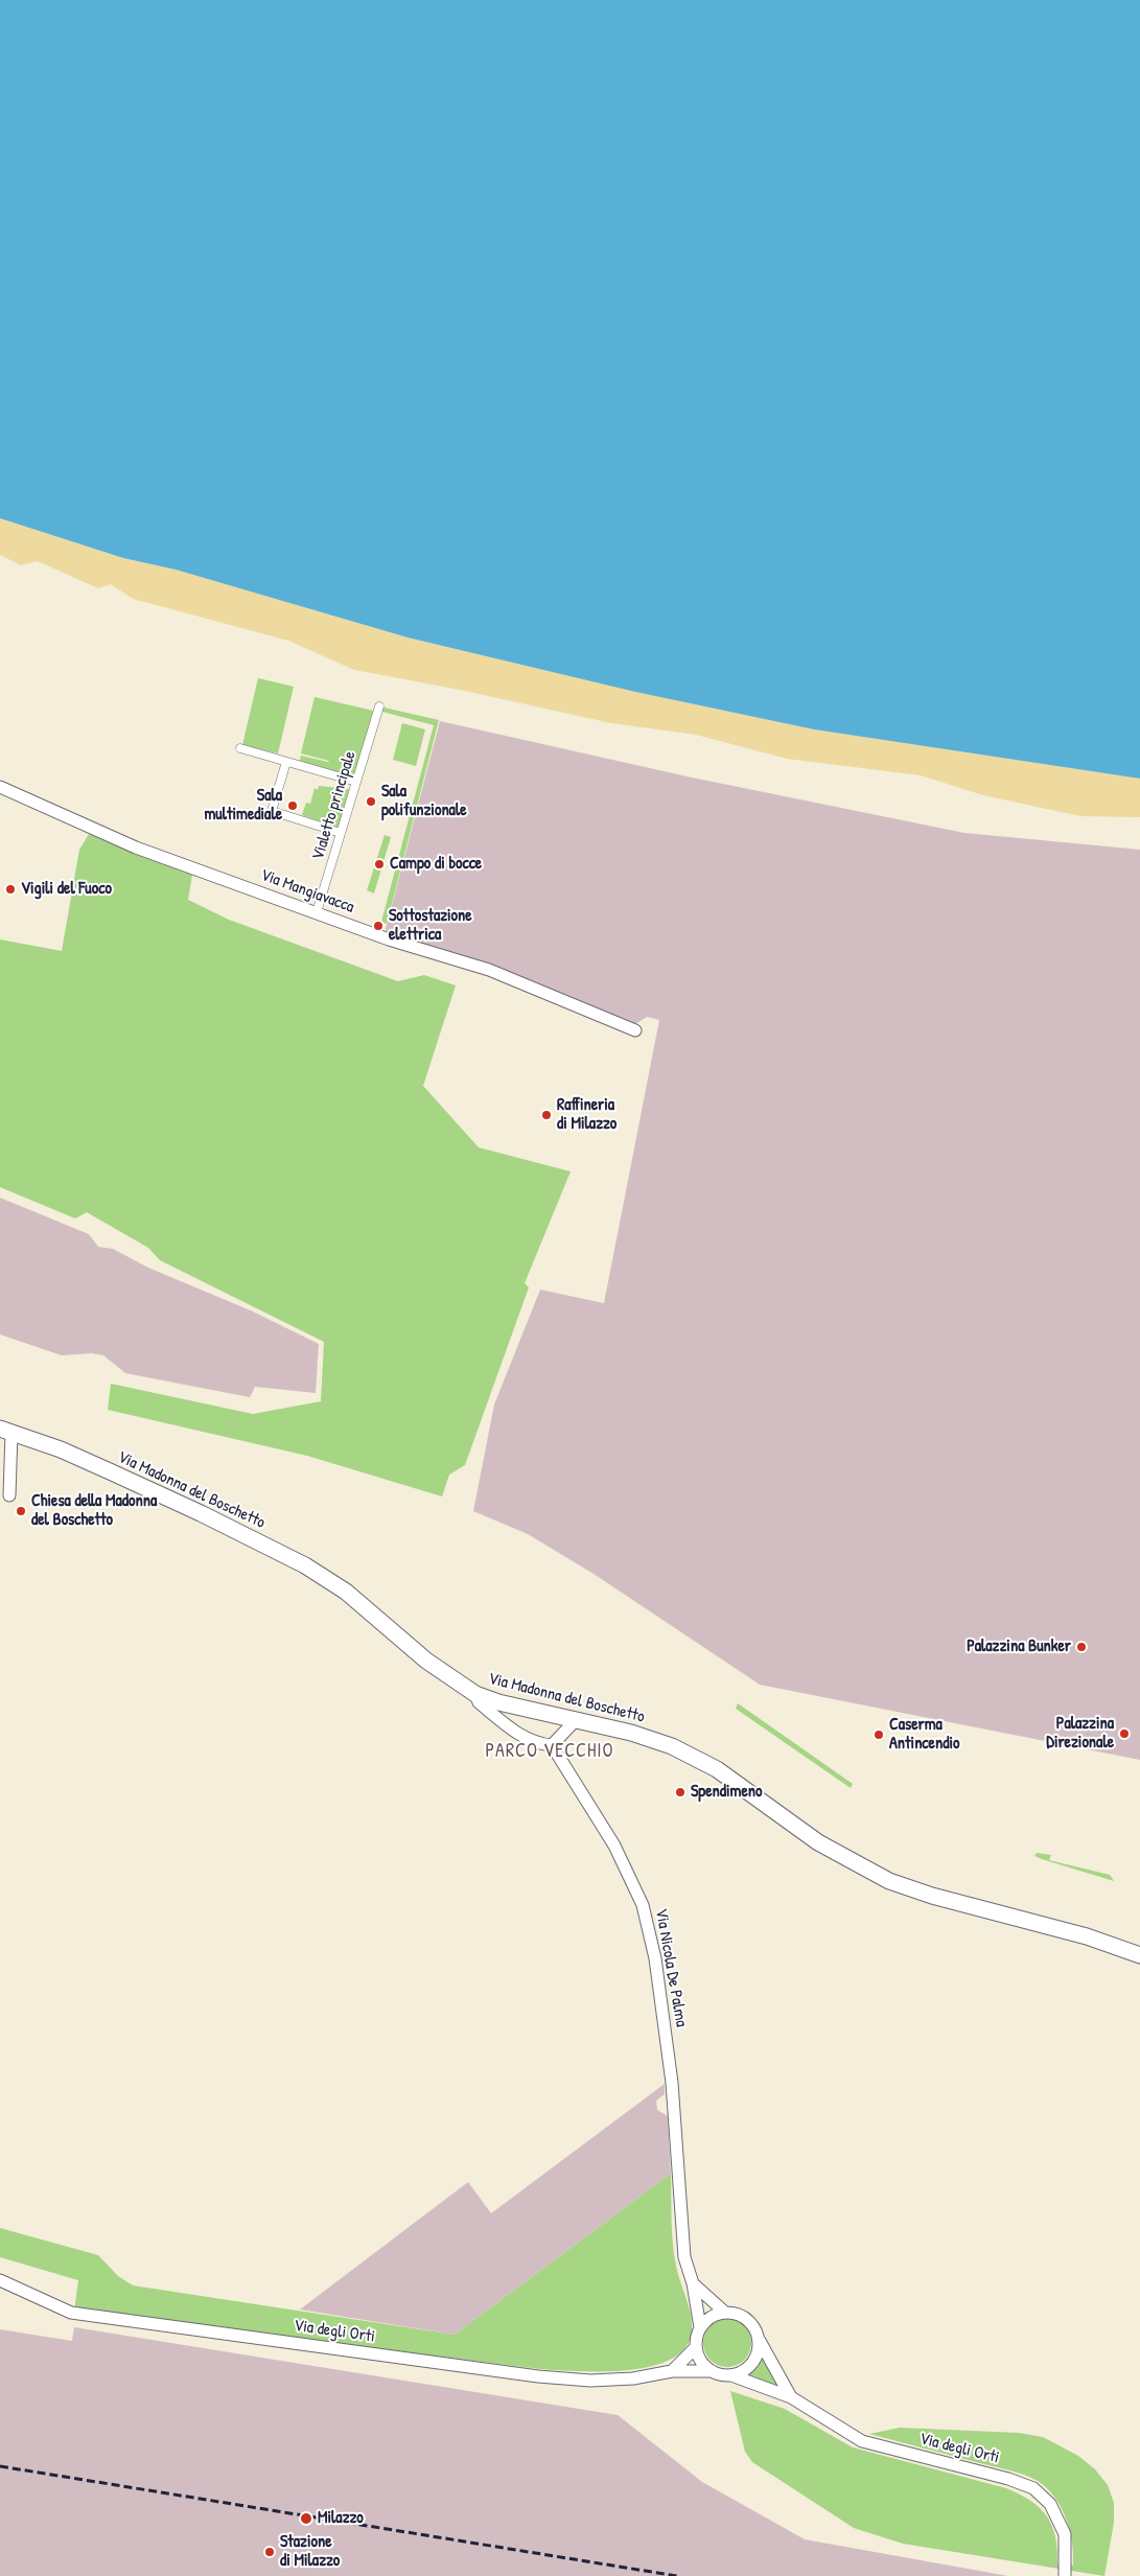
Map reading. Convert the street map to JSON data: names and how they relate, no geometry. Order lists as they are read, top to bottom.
{
  "streets": {
    "main road": ["Via Madonna del Boschetto"],
    "street": [
      "Vialetto principale",
      "Via Mangiavacca",
      "Via Nicola De Palma",
      "Via degli Orti"
    ]
  },
  "crossings": [
    ["Vialetto principale", "Via Mangiavacca"],
    ["Via Nicola De Palma", "Via degli Orti"]
  ],
  "districts": ["PARCO VECCHIO"],
  "places": [
    "Sala polifunzionale",
    "Sala multimediale",
    "Campo di bocce",
    "Vigili del Fuoco",
    "Sottostazione elettrica",
    "Raffineria di Milazzo",
    "Chiesa della Madonna del Boschetto",
    "Palazzina Bunker",
    "Palazzina Direzionale",
    "Caserma Antincendio",
    "Spendimeno",
    "Milazzo",
    "Stazione di Milazzo"
  ]
}
